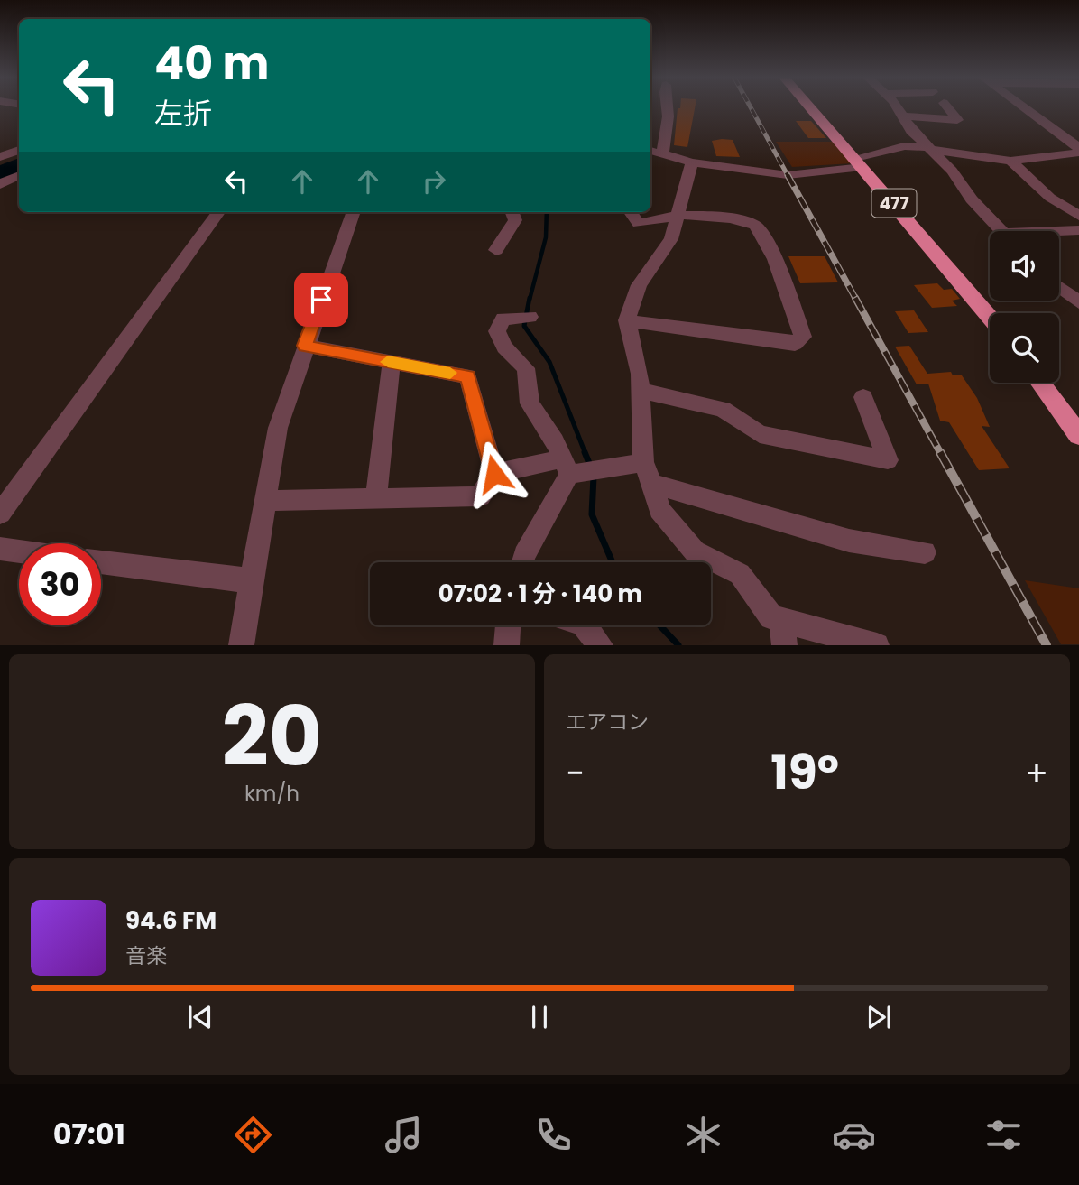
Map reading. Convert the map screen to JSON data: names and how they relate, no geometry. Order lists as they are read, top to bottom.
{
  "streets": {
    "highway": ["477"]
  },
  "page": {
    "turn": ["40 m", "左折"],
    "limit": "30",
    "trip": "07:02 · 1 分 · 140 m",
    "tile": [
      ["20", "km/h"],
      "エアコン"
    ],
    "heat": ["−", "19°", "+"],
    "song": ["94.6 FM", "音楽"],
    "tabs": "07:01"
  }
}
